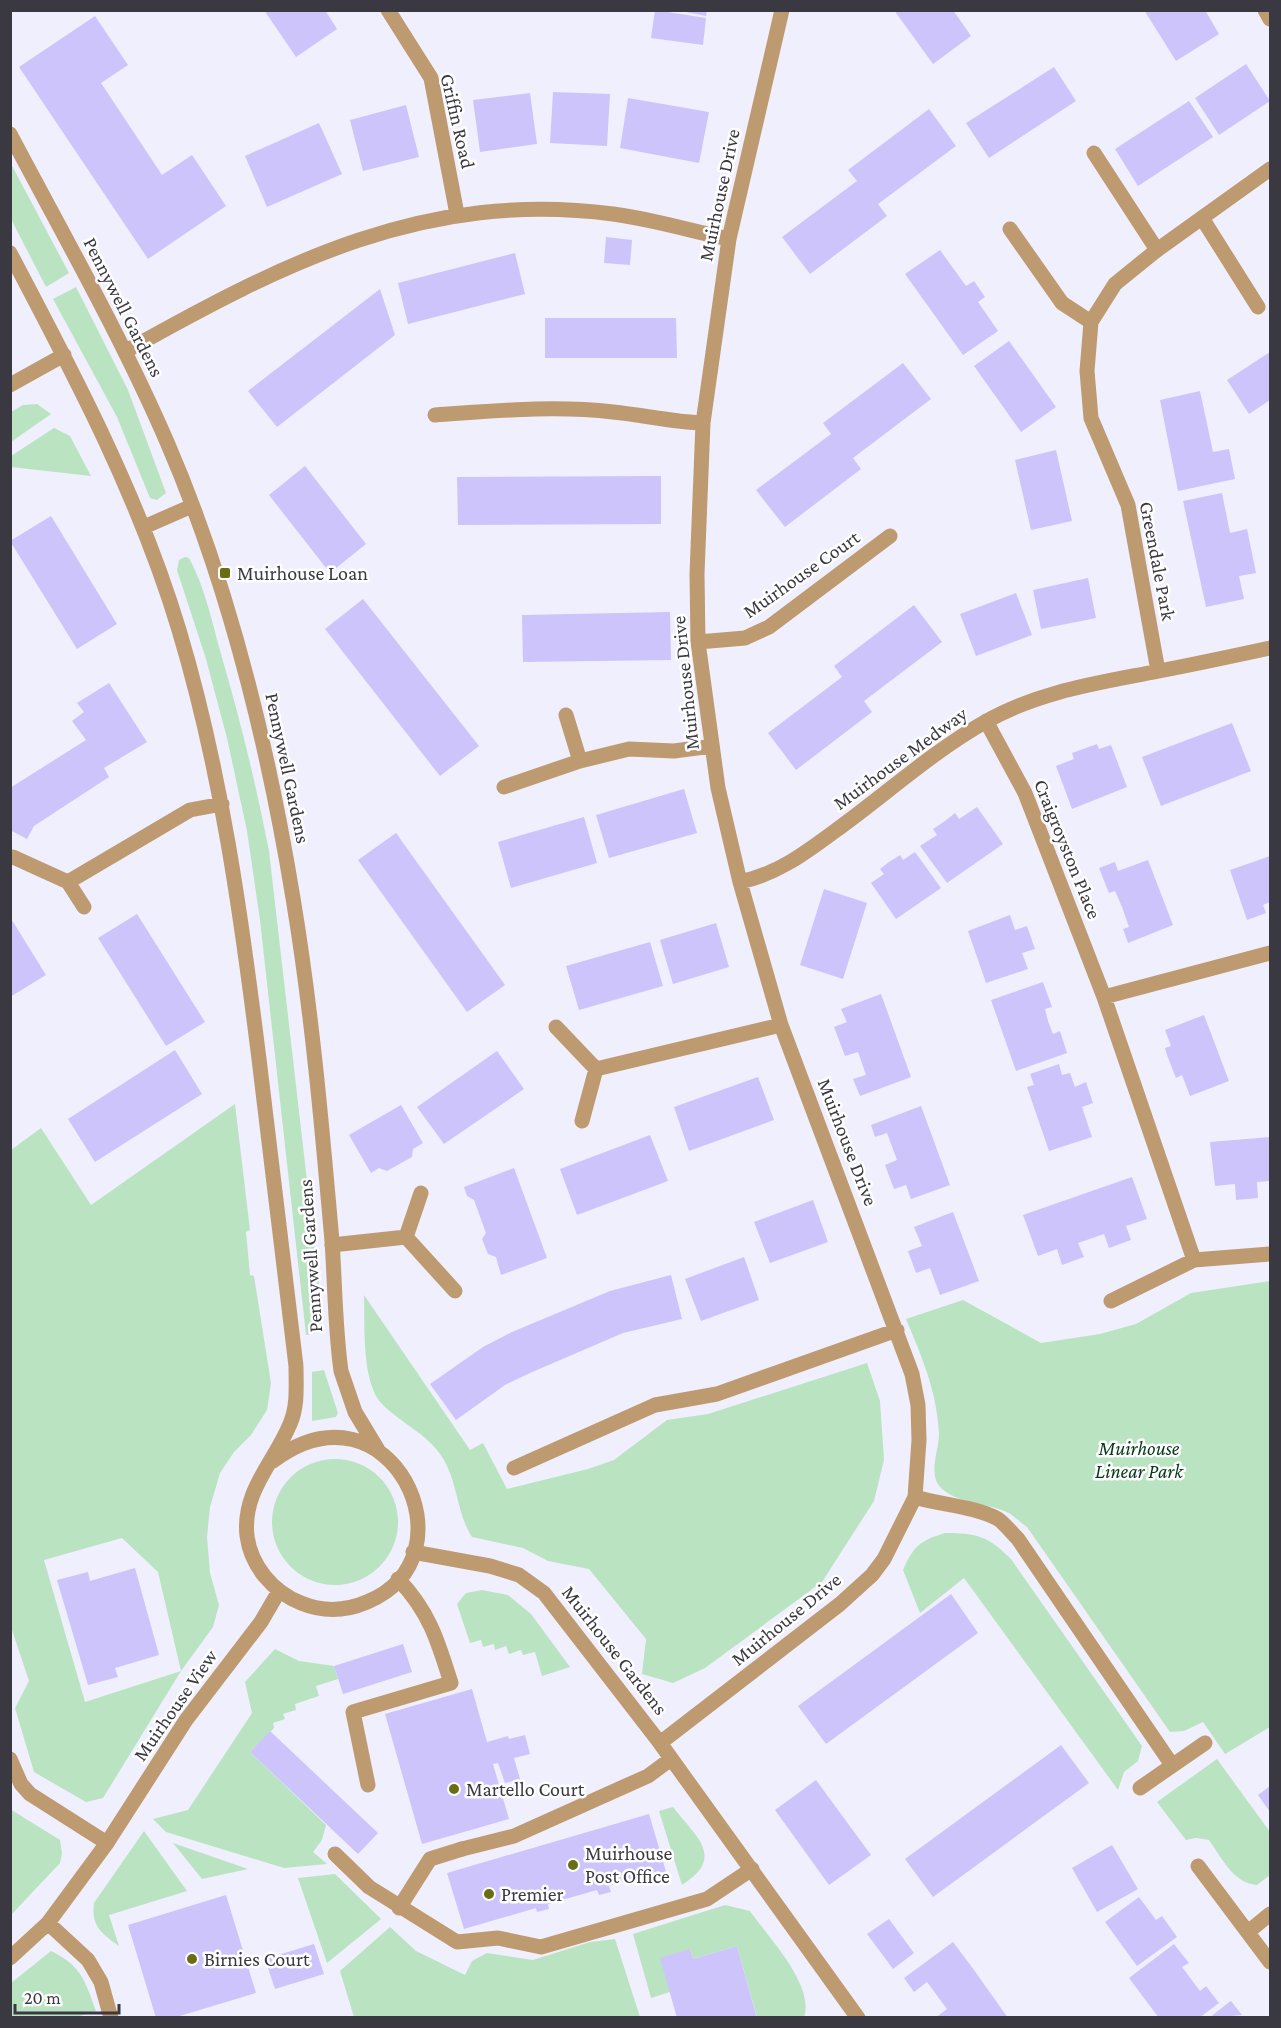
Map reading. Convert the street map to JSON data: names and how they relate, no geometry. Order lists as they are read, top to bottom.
{
  "streets": {
    "street": [
      "Griffin Road",
      "Muirhouse Drive",
      "Pennywell Gardens",
      "Greendale Park",
      "Muirhouse Court",
      "Muirhouse Medway",
      "Craigroyston Place",
      "Muirhouse Gardens",
      "Muirhouse View"
    ]
  },
  "crossings": [
    ["Muirhouse Drive", "Muirhouse Court"],
    ["Muirhouse Drive", "Muirhouse Medway"],
    ["Muirhouse Drive", "Muirhouse Gardens"],
    ["Pennywell Gardens", "Muirhouse Gardens"],
    ["Pennywell Gardens", "Muirhouse View"],
    ["Greendale Park", "Muirhouse Medway"],
    ["Muirhouse Medway", "Craigroyston Place"],
    ["Muirhouse Gardens", "Muirhouse View"]
  ],
  "parks": ["Muirhouse Linear Park"],
  "places": {
    "transit": ["Muirhouse Loan"],
    "other": [
      "Martello Court",
      "Muirhouse Post Office",
      "Premier",
      "Birnies Court"
    ]
  },
  "scale_bar": "20 m"
}
